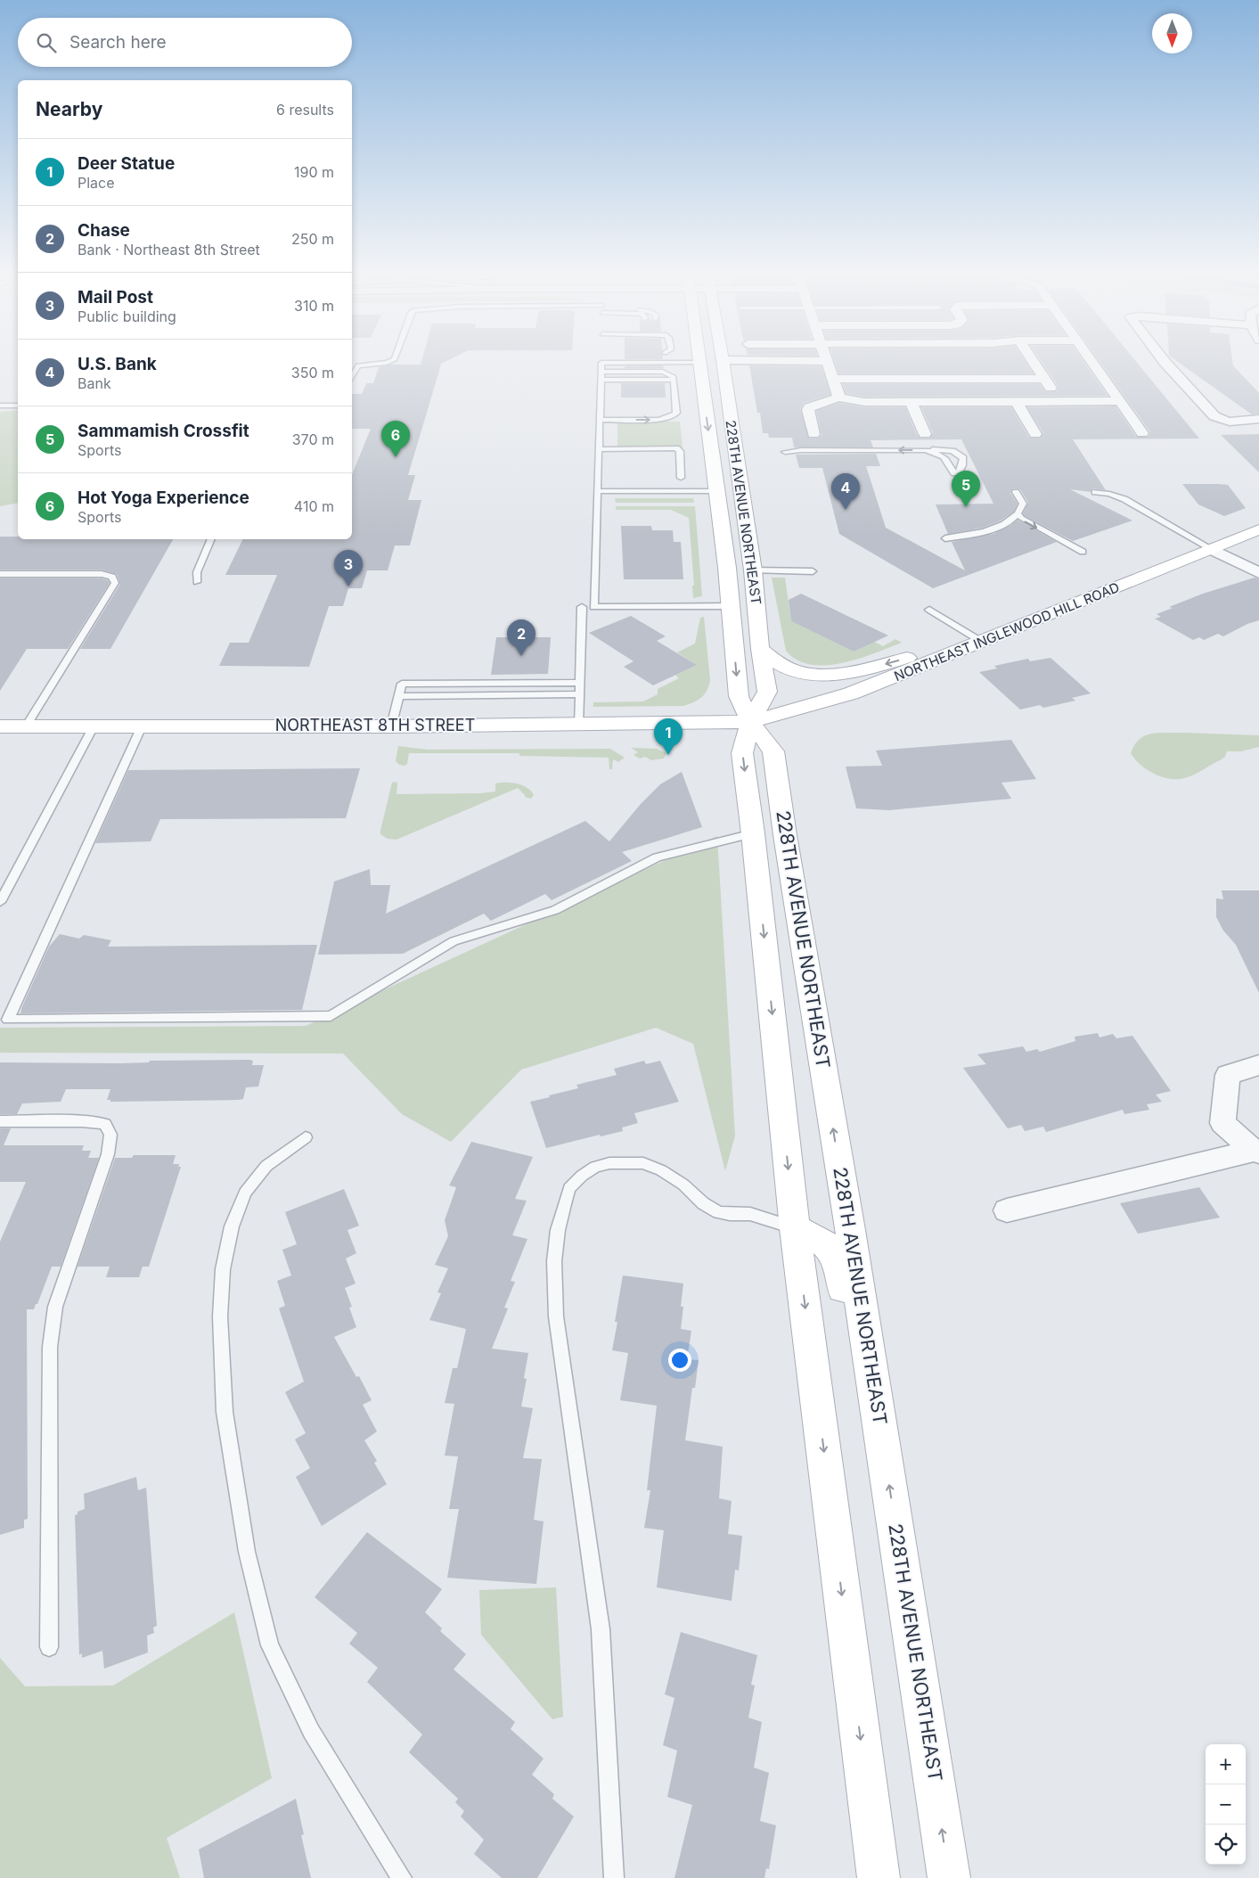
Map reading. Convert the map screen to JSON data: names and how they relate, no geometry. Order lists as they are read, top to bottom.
{
  "streets": {
    "main road": ["228TH AVENUE NORTHEAST", "NORTHEAST INGLEWOOD HILL ROAD", "NORTHEAST 8TH STREET"]
  },
  "crossings": [
    ["228TH AVENUE NORTHEAST", "NORTHEAST INGLEWOOD HILL ROAD"],
    ["228TH AVENUE NORTHEAST", "NORTHEAST 8TH STREET"],
    ["NORTHEAST INGLEWOOD HILL ROAD", "NORTHEAST 8TH STREET"]
  ],
  "north": "bottom",
  "page": {
    "search": "Search here",
    "heading": ["Nearby", "6 results"],
    "list": [
      {
        "mark": "1",
        "name": "Deer Statue",
        "note": "Place",
        "value": "190 m"
      },
      {
        "mark": "2",
        "name": "Chase",
        "note": "Bank · Northeast 8th Street",
        "value": "250 m"
      },
      {
        "mark": "3",
        "name": "Mail Post",
        "note": "Public building",
        "value": "310 m"
      },
      {
        "mark": "4",
        "name": "U.S. Bank",
        "note": "Bank",
        "value": "350 m"
      },
      {
        "mark": "5",
        "name": "Sammamish Crossfit",
        "note": "Sports",
        "value": "370 m"
      },
      {
        "mark": "6",
        "name": "Hot Yoga Experience",
        "note": "Sports",
        "value": "410 m"
      }
    ],
    "pins": [
      "6",
      "5",
      "4",
      "3",
      "2",
      "1"
    ],
    "map_buttons": ["+", "−"]
  }
}
